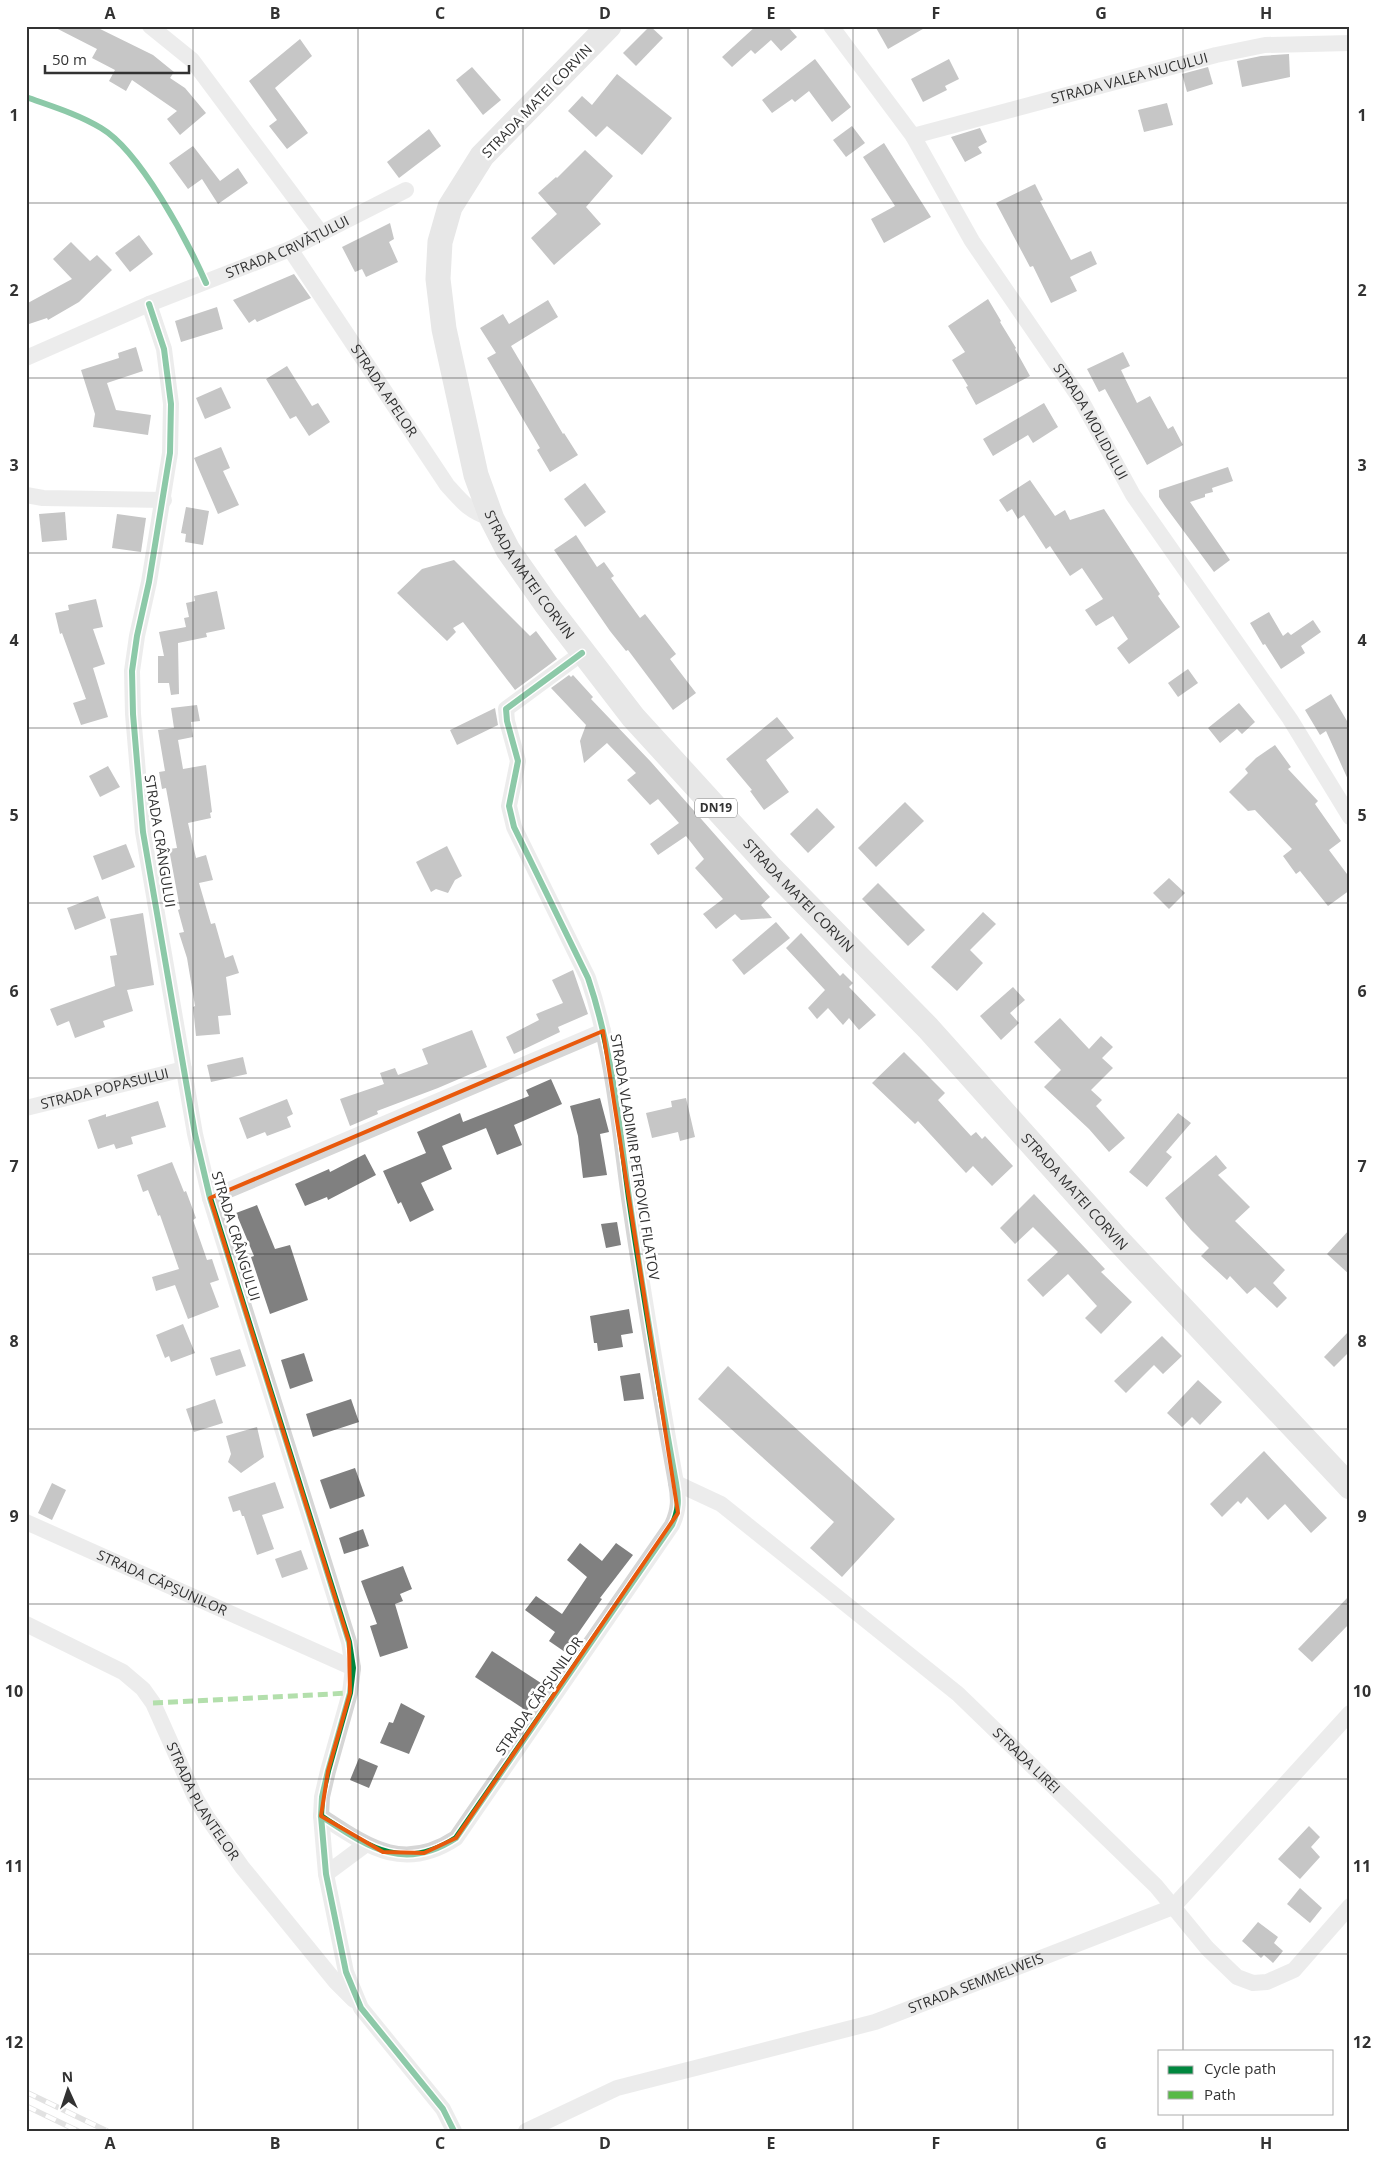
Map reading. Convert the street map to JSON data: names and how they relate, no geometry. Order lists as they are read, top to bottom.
{
  "streets": {
    "main road": ["STRADA MATEI CORVIN", "DN19"],
    "street": [
      "STRADA VALEA NUCULUI",
      "STRADA CRIVĂȚULUI",
      "STRADA APELOR",
      "STRADA MOLIDULUI",
      "STRADA CRÂNGULUI",
      "STRADA POPASULUI",
      "STRADA VLADIMIR PETROVICI FILATOV",
      "STRADA CĂPȘUNILOR",
      "STRADA LIREI",
      "STRADA PLANTELOR",
      "STRADA SEMMELWEIS"
    ]
  },
  "crossings": [
    ["STRADA VALEA NUCULUI", "STRADA MOLIDULUI"],
    ["STRADA MATEI CORVIN", "STRADA APELOR"],
    ["STRADA MATEI CORVIN", "STRADA VLADIMIR PETROVICI FILATOV"],
    ["STRADA CRIVĂȚULUI", "STRADA APELOR"],
    ["STRADA CRIVĂȚULUI", "STRADA CRÂNGULUI"],
    ["STRADA CRÂNGULUI", "STRADA POPASULUI"],
    ["STRADA CRÂNGULUI", "STRADA VLADIMIR PETROVICI FILATOV"],
    ["STRADA CRÂNGULUI", "STRADA CĂPȘUNILOR"],
    ["STRADA CRÂNGULUI", "STRADA PLANTELOR"],
    ["STRADA VLADIMIR PETROVICI FILATOV", "STRADA CĂPȘUNILOR"],
    ["STRADA VLADIMIR PETROVICI FILATOV", "STRADA LIREI"],
    ["STRADA CĂPȘUNILOR", "STRADA LIREI"],
    ["STRADA LIREI", "STRADA SEMMELWEIS"]
  ],
  "legend": ["Cycle path", "Path"],
  "scale_bar": "50 m",
  "north": "top",
  "grid": {
    "columns": [
      "A",
      "B",
      "C",
      "D",
      "E",
      "F",
      "G",
      "H"
    ],
    "rows": [
      "1",
      "2",
      "3",
      "4",
      "5",
      "6",
      "7",
      "8",
      "9",
      "10",
      "11",
      "12"
    ]
  }
}
